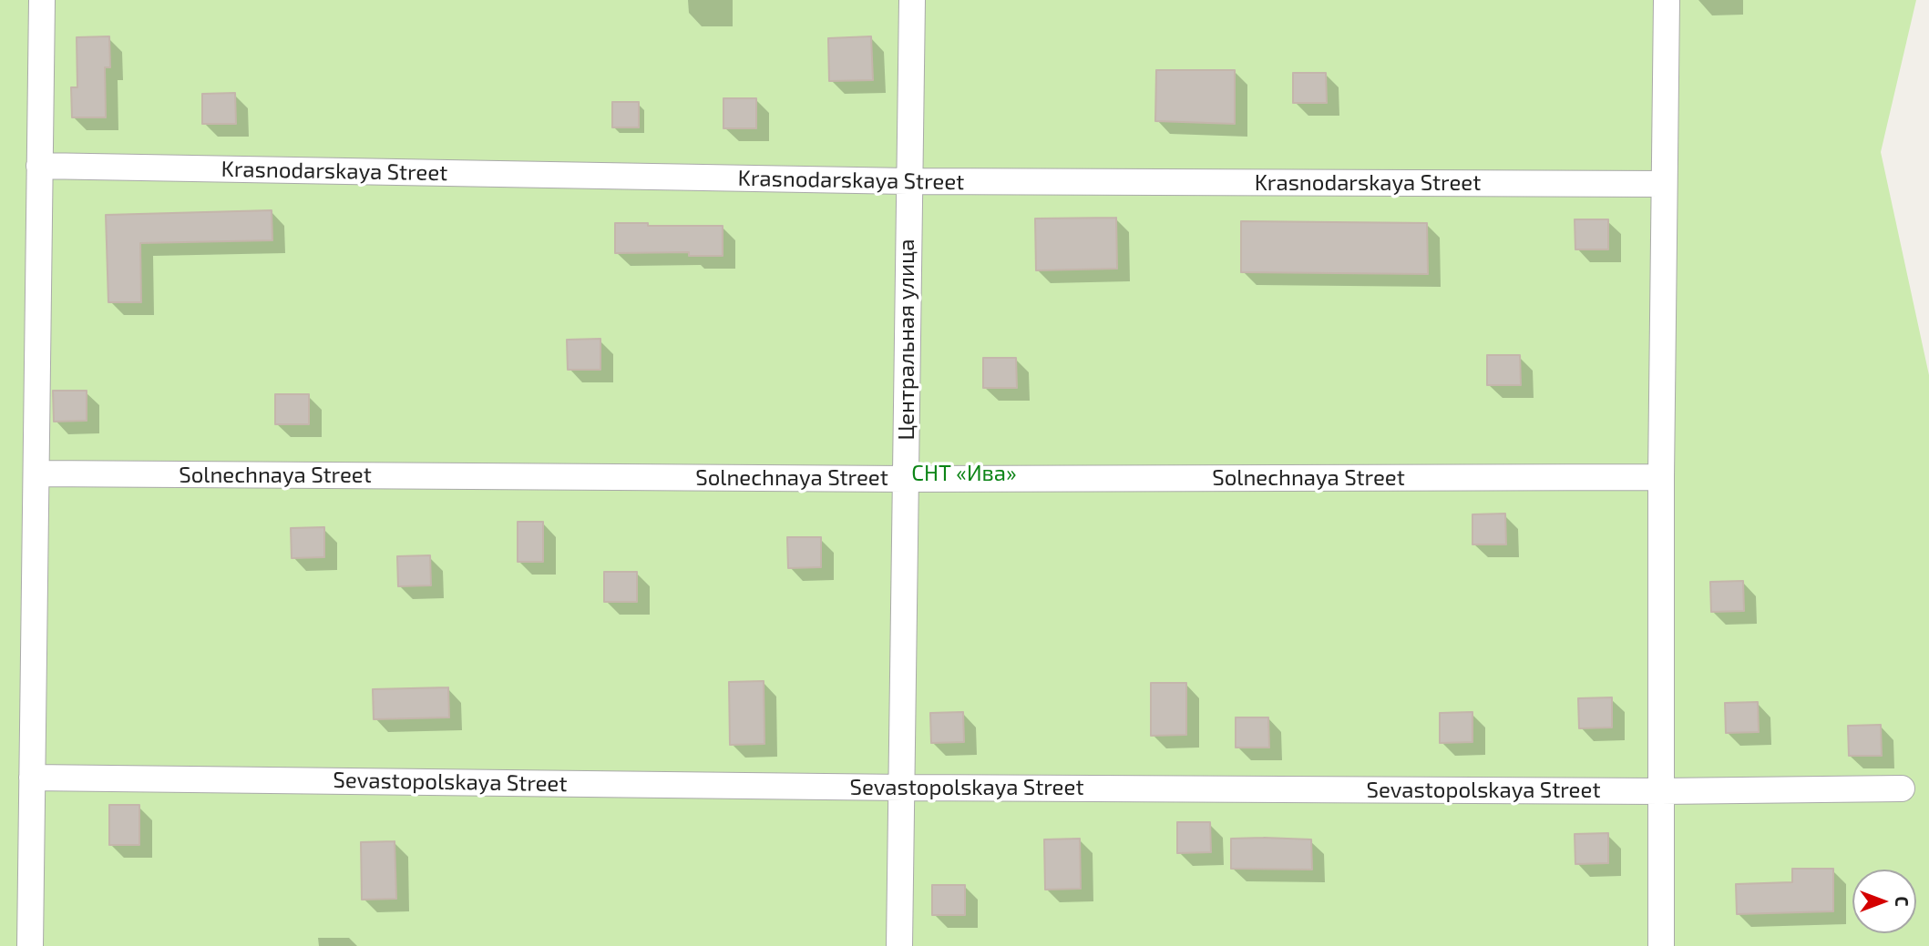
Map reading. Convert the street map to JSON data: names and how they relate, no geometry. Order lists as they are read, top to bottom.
{
  "streets": {
    "street": [
      "Krasnodarskaya Street",
      "Центральная улица",
      "Solnechnaya Street",
      "Sevastopolskaya Street"
    ]
  },
  "crossings": [
    ["Krasnodarskaya Street", "Центральная улица"],
    ["Центральная улица", "Solnechnaya Street"],
    ["Центральная улица", "Sevastopolskaya Street"]
  ],
  "parks": ["СНТ «Ива»"],
  "north": "right"
}
